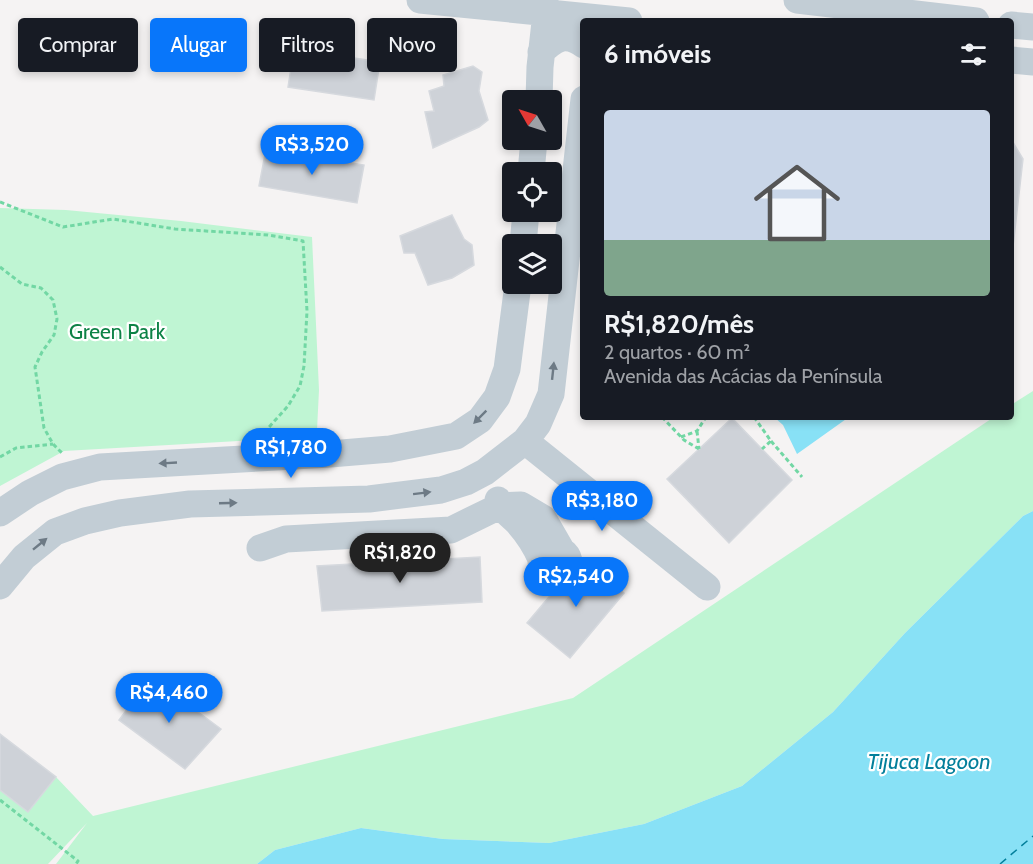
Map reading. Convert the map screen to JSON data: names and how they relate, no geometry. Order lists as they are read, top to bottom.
{
  "water": ["Tijuca Lagoon"],
  "parks": ["Green Park"],
  "north": "top left",
  "page": {
    "chip": [
      "Comprar",
      "Alugar",
      "Filtros",
      "Novo"
    ],
    "heading": "6 imóveis",
    "list": [
      {
        "name": "R$1,820/mês",
        "note": "2 quartos · 60 m² · Avenida das Acácias da Península"
      }
    ],
    "price": [
      "R$3,520",
      "R$1,780",
      "R$3,180",
      "R$1,820",
      "R$2,540",
      "R$4,460"
    ]
  }
}
